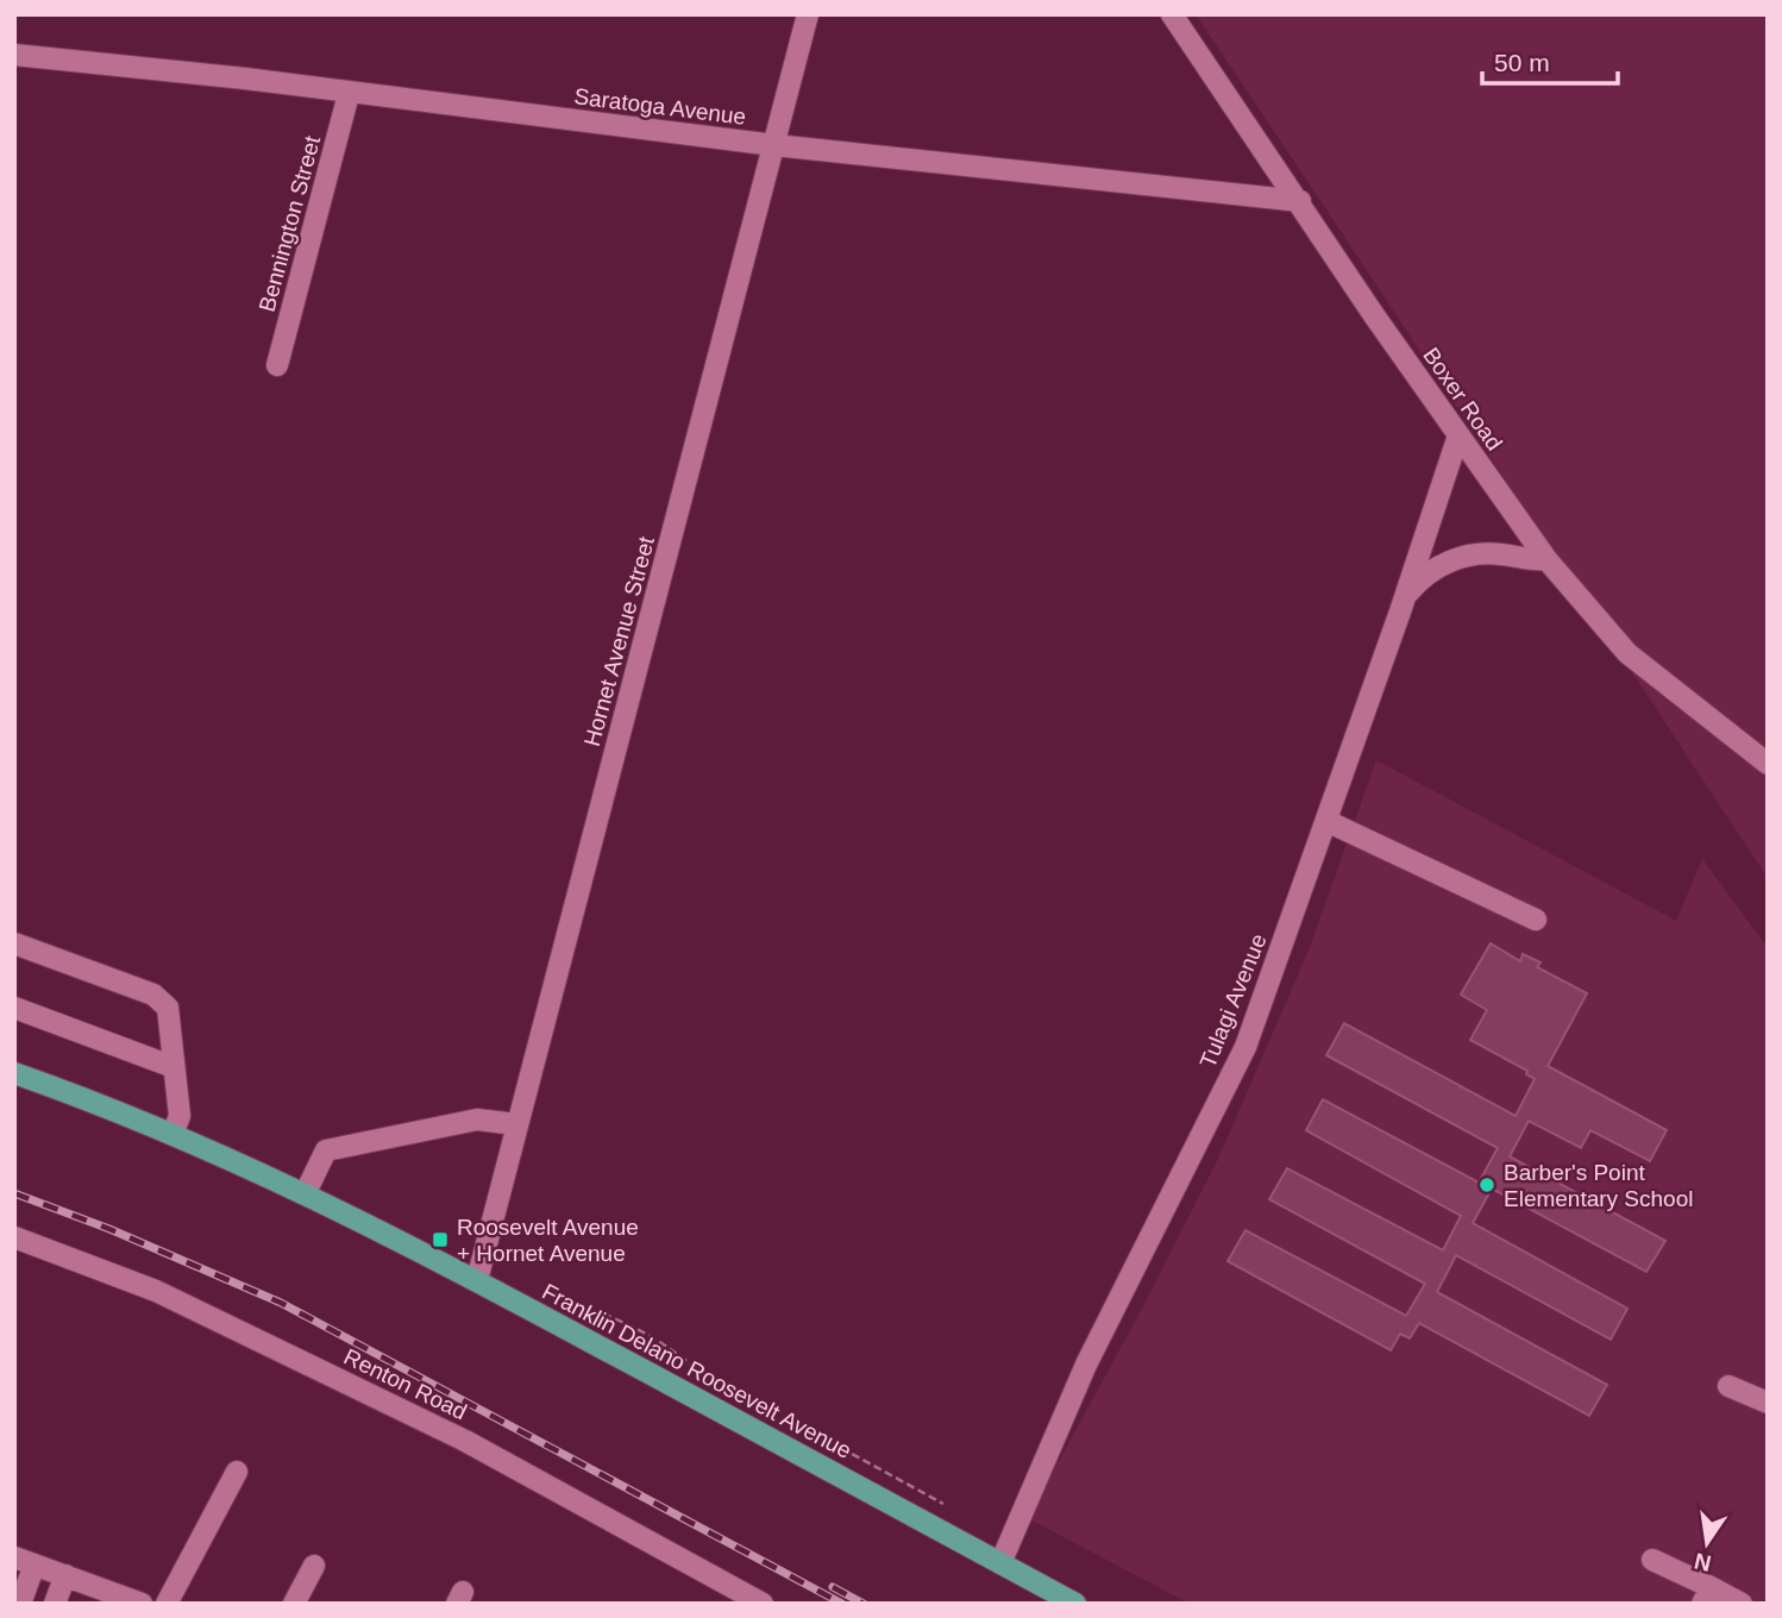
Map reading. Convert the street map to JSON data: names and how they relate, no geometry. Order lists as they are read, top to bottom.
{
  "streets": {
    "main road": ["Franklin Delano Roosevelt Avenue"],
    "street": [
      "Saratoga Avenue",
      "Bennington Street",
      "Boxer Road",
      "Hornet Avenue Street",
      "Tulagi Avenue",
      "Renton Road"
    ]
  },
  "crossings": [
    ["Saratoga Avenue", "Bennington Street"],
    ["Saratoga Avenue", "Boxer Road"],
    ["Saratoga Avenue", "Hornet Avenue Street"],
    ["Boxer Road", "Tulagi Avenue"],
    ["Hornet Avenue Street", "Franklin Delano Roosevelt Avenue"],
    ["Tulagi Avenue", "Franklin Delano Roosevelt Avenue"]
  ],
  "places": {
    "other": ["Barber's Point Elementary School"],
    "transit": ["Roosevelt Avenue + Hornet Avenue"]
  },
  "scale_bar": "50 m",
  "north": "bottom"
}
